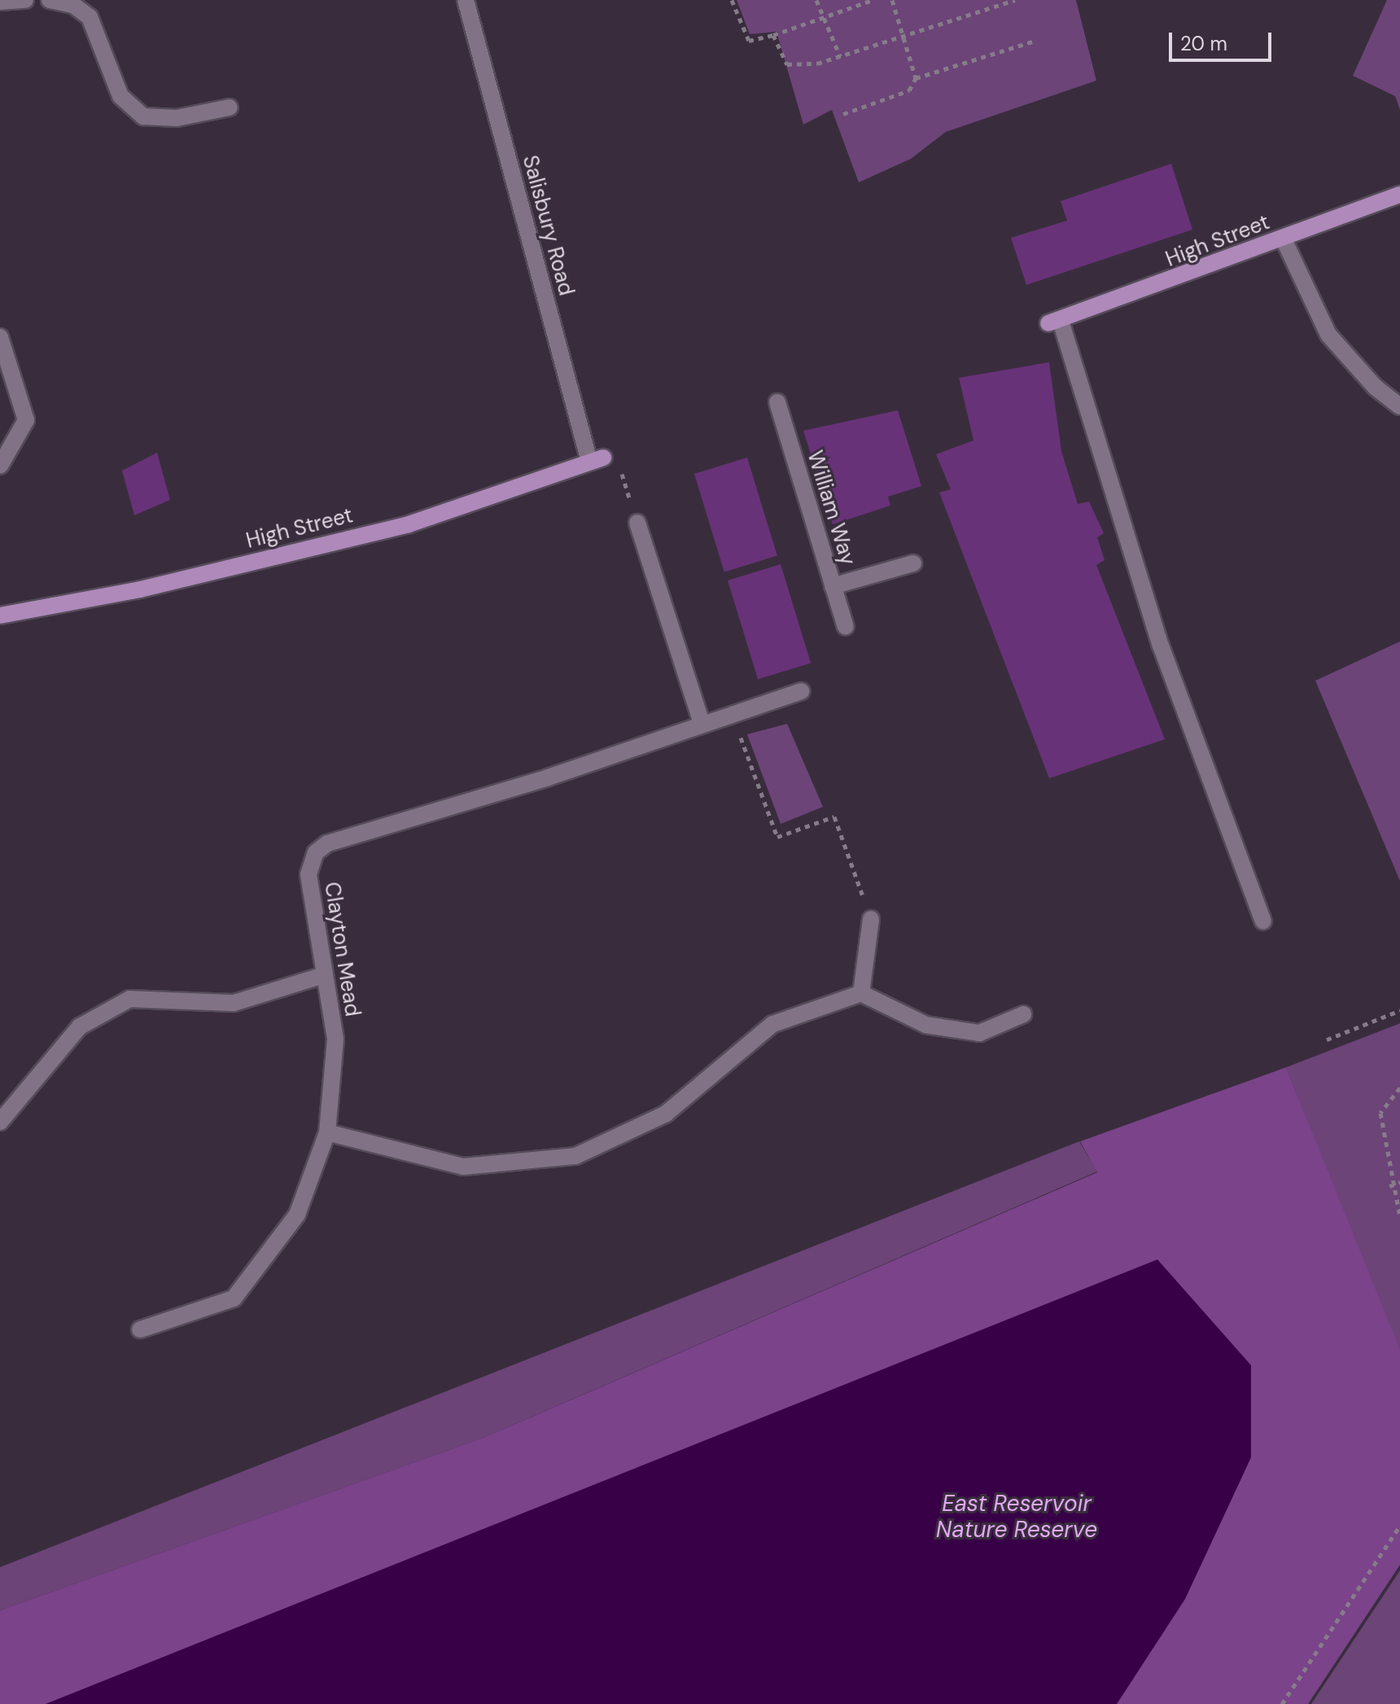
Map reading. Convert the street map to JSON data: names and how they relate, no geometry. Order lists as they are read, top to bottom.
{
  "streets": {
    "main road": ["High Street"],
    "street": ["Salisbury Road", "William Way", "Clayton Mead"]
  },
  "crossings": [
    ["Salisbury Road", "High Street"]
  ],
  "water": ["East Reservoir Nature Reserve"],
  "scale_bar": "20 m"
}
